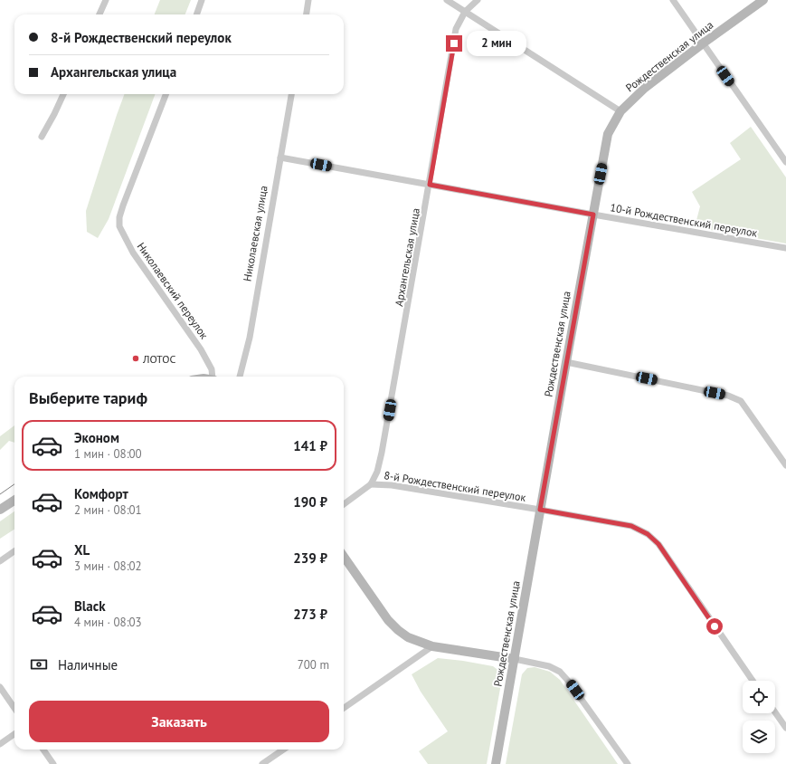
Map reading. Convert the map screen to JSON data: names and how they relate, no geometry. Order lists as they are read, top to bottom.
{
  "streets": {
    "street": [
      "Рождественская улица",
      "10-й Рождественский переулок",
      "Николаевская улица",
      "Архангельская улица",
      "Николаевский переулок",
      "8-й Рождественский переулок"
    ]
  },
  "crossings": [
    ["Рождественская улица", "10-й Рождественский переулок"],
    ["Рождественская улица", "8-й Рождественский переулок"],
    ["10-й Рождественский переулок", "Николаевская улица"],
    ["10-й Рождественский переулок", "Архангельская улица"],
    ["Архангельская улица", "8-й Рождественский переулок"]
  ],
  "places": ["ЛОТОС"],
  "page": {
    "banner": ["8-й Рождественский переулок", "Архангельская улица"],
    "bubble": "2 мин",
    "heading": "Выберите тариф",
    "list": [
      {
        "name": "Эконом",
        "note": "1 мин · 08:00",
        "value": "141 ₽"
      },
      {
        "name": "Комфорт",
        "note": "2 мин · 08:01",
        "value": "190 ₽"
      },
      {
        "name": "XL",
        "note": "3 мин · 08:02",
        "value": "239 ₽"
      },
      {
        "name": "Black",
        "note": "4 мин · 08:03",
        "value": "273 ₽"
      }
    ],
    "pay": ["Наличные", "700 m"],
    "buttons": "Заказать"
  }
}
